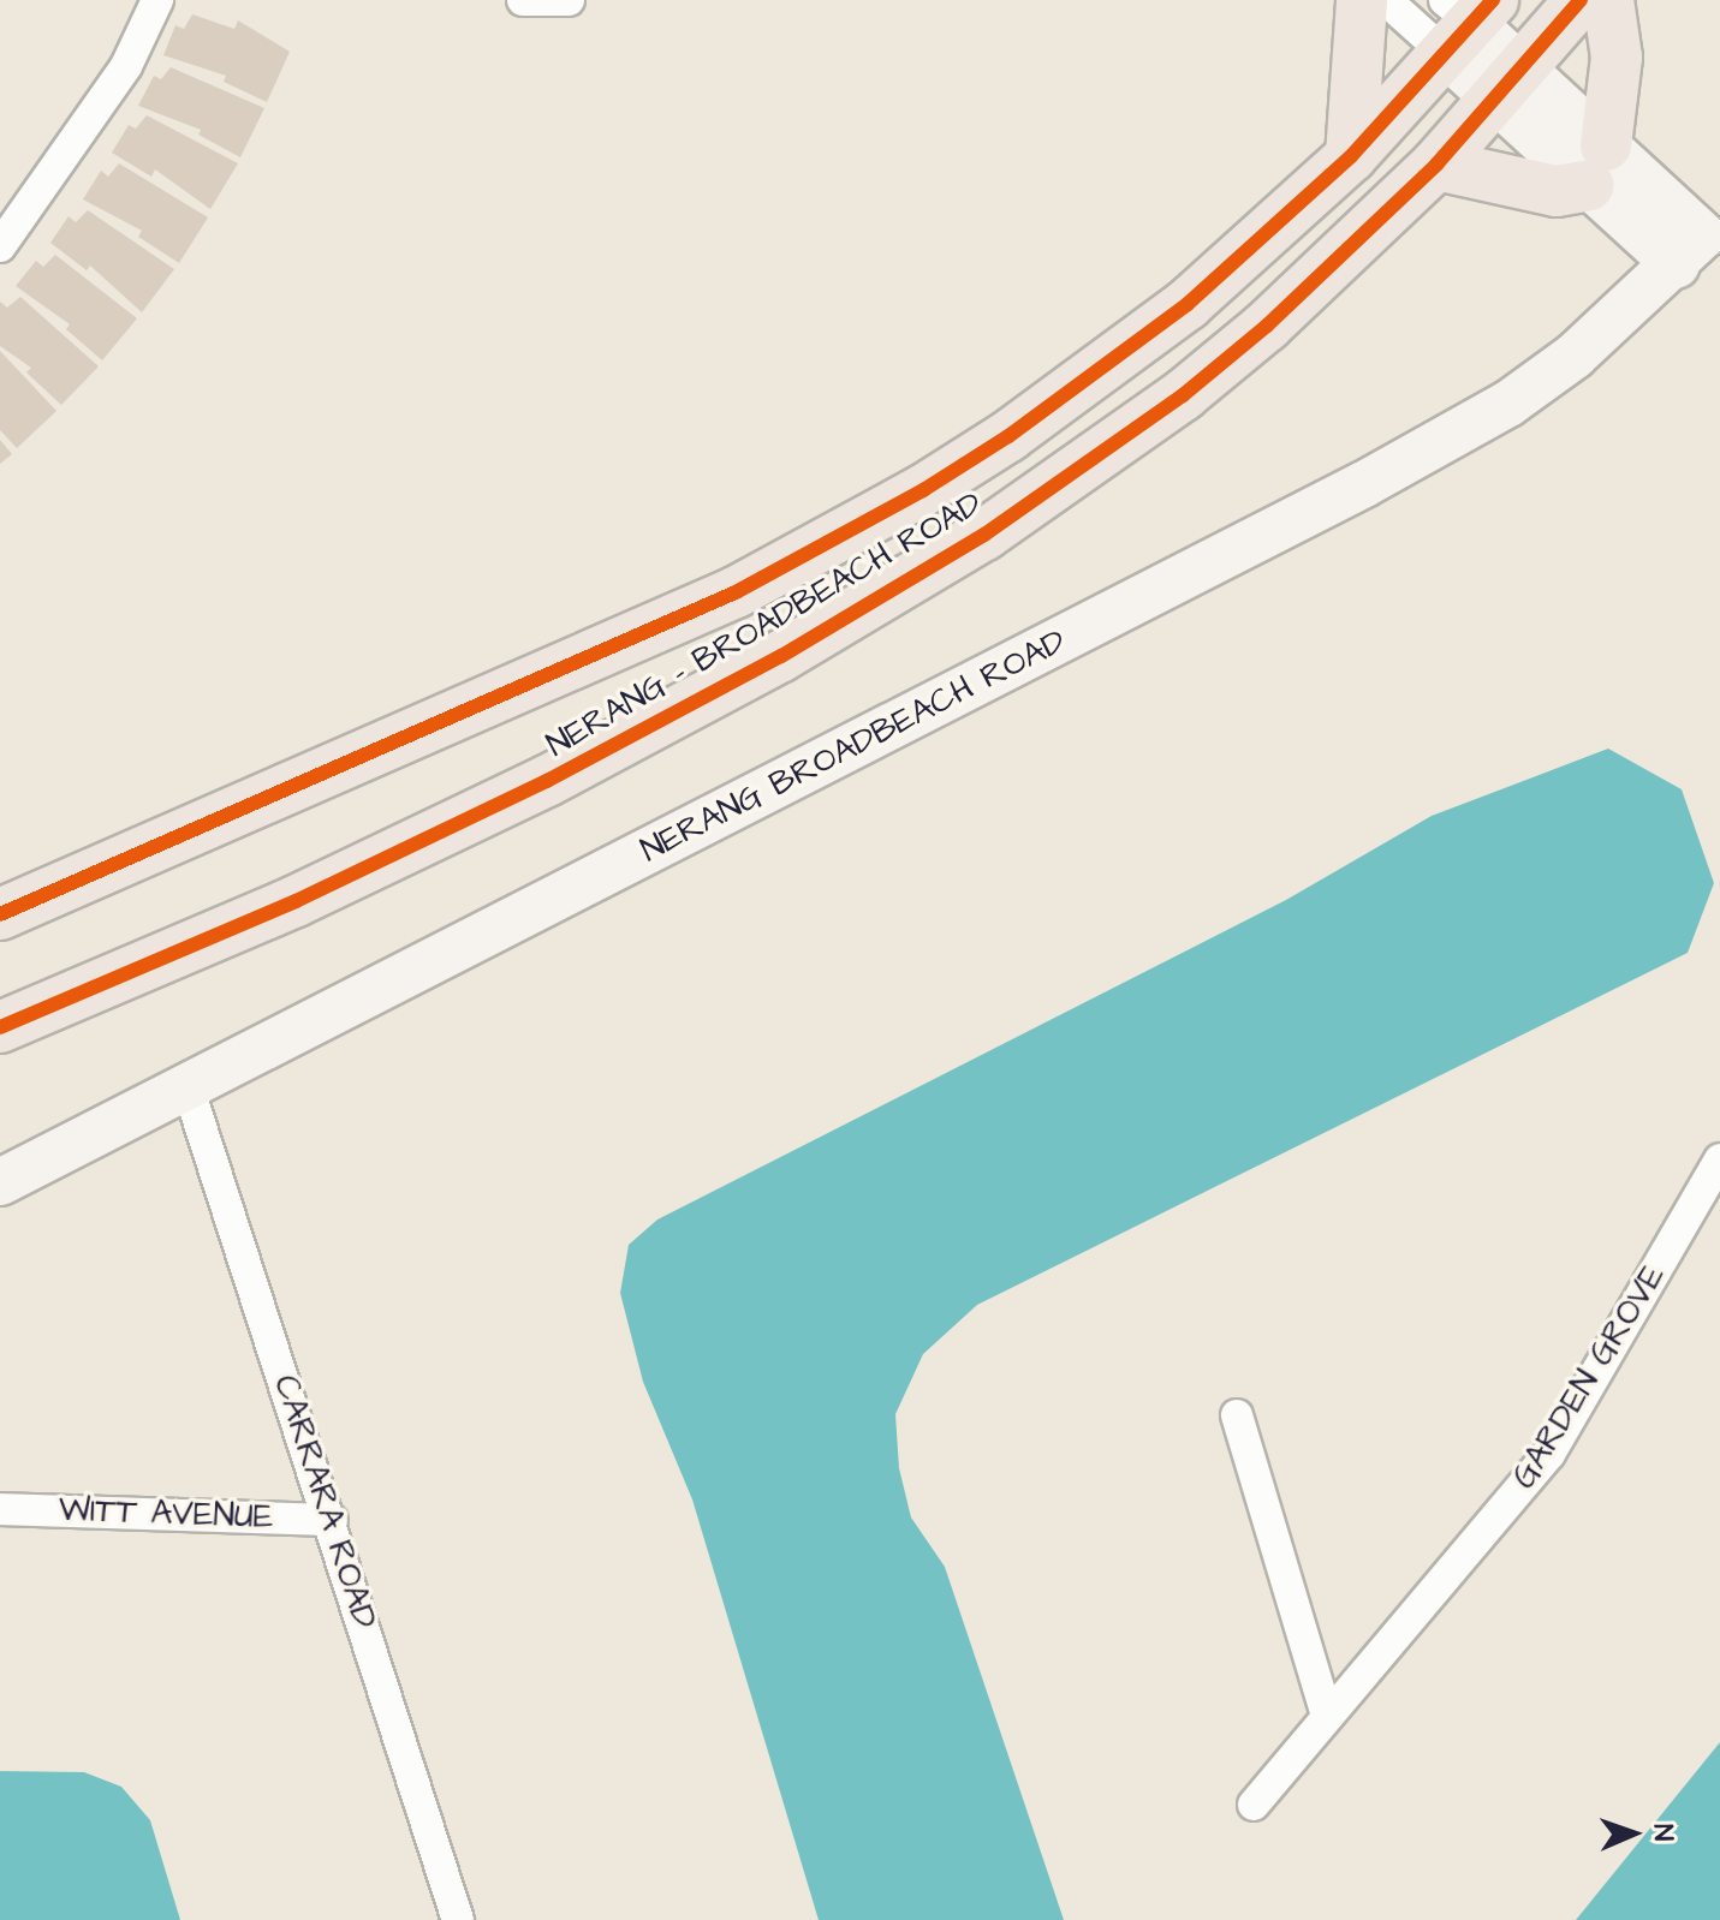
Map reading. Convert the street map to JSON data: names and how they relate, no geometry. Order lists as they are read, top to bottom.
{
  "streets": {
    "main road": ["NERANG - BROADBEACH ROAD"],
    "street": [
      "NERANG BROADBEACH ROAD",
      "GARDEN GROVE",
      "CARRARA ROAD",
      "WITT AVENUE"
    ]
  },
  "crossings": [
    ["NERANG - BROADBEACH ROAD", "NERANG BROADBEACH ROAD"],
    ["NERANG BROADBEACH ROAD", "CARRARA ROAD"],
    ["CARRARA ROAD", "WITT AVENUE"]
  ],
  "north": "right"
}
